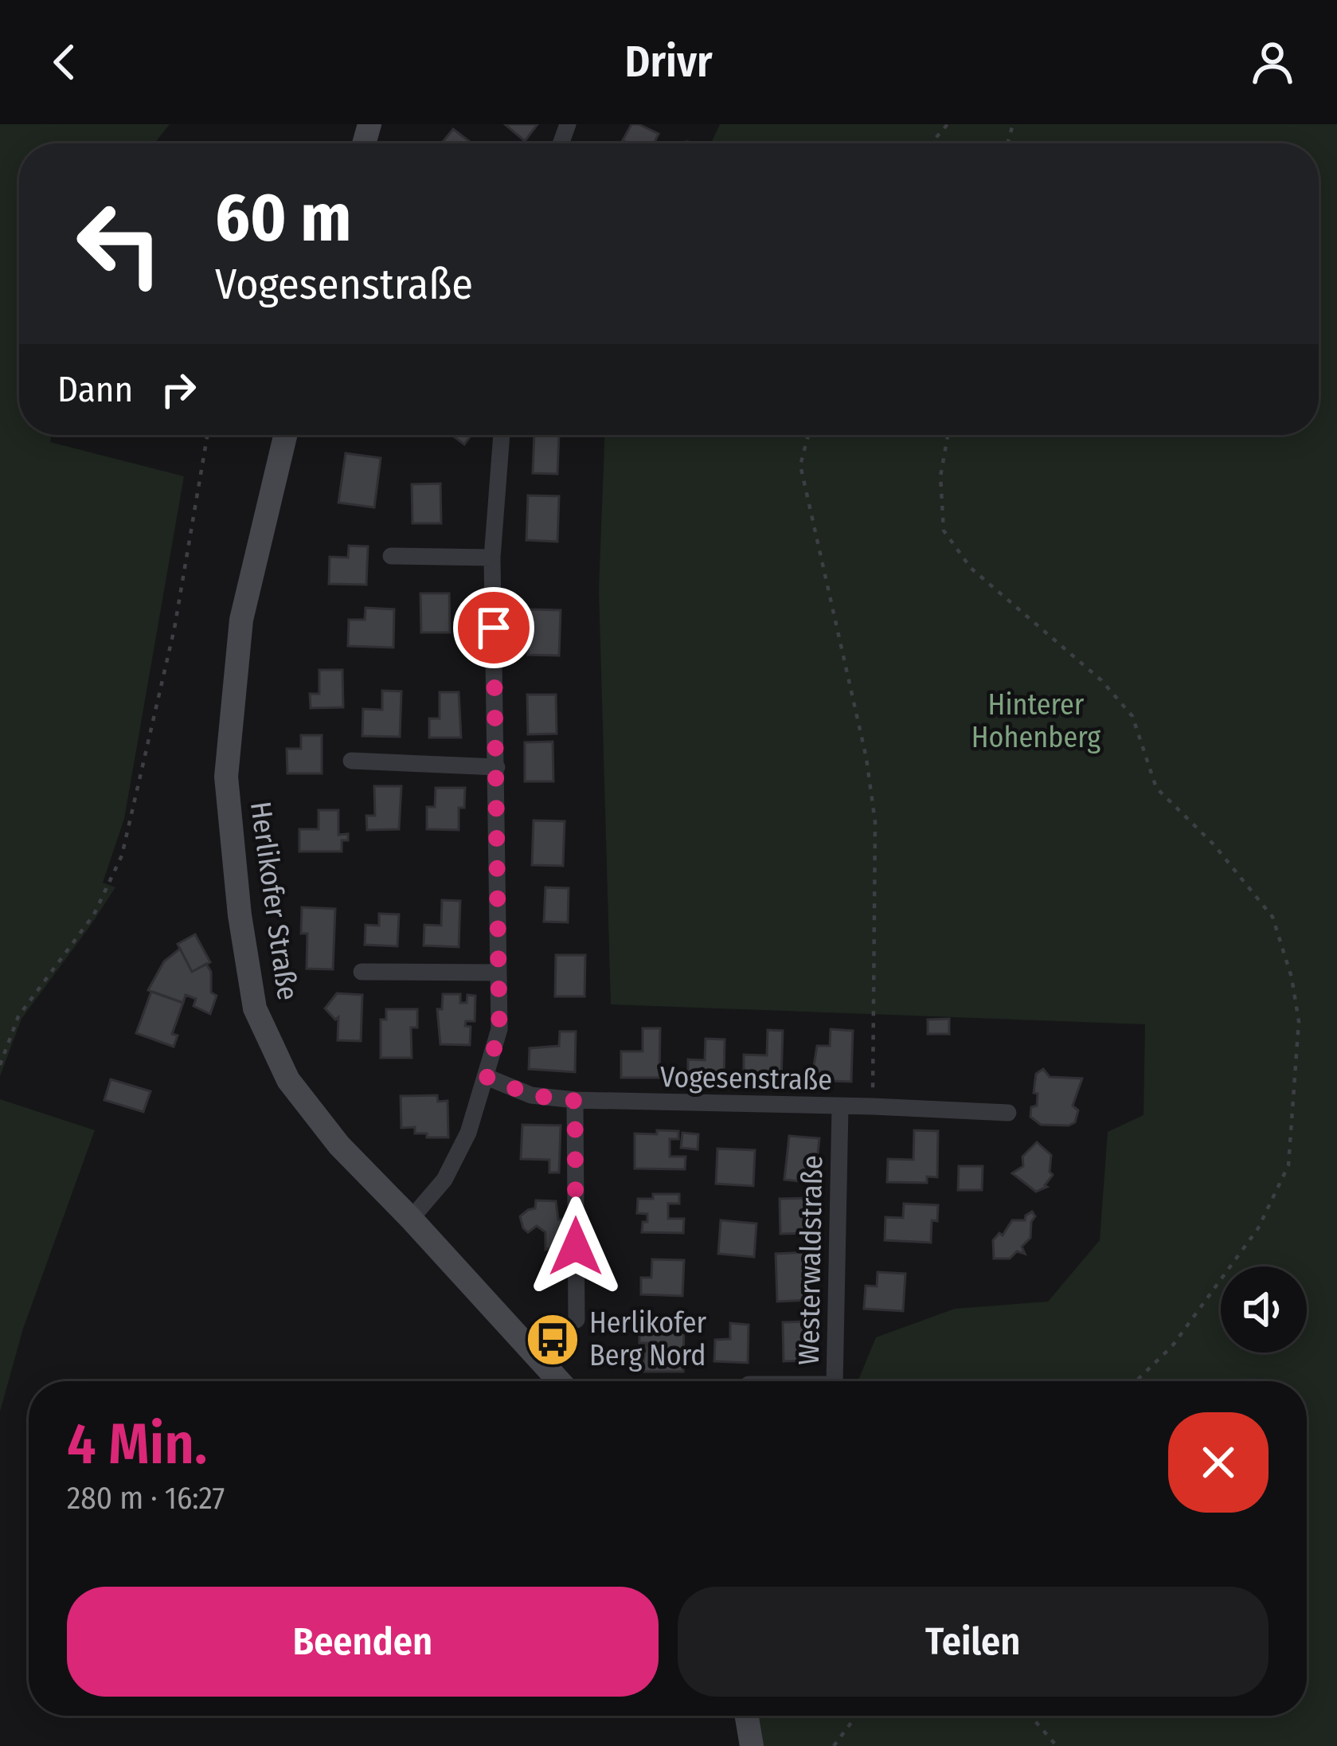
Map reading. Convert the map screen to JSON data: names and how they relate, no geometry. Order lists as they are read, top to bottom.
{
  "streets": {
    "main road": ["Herlikofer Straße"],
    "street": ["Vogesenstraße", "Westerwaldstraße"]
  },
  "crossings": [
    ["Vogesenstraße", "Westerwaldstraße"]
  ],
  "parks": ["Hinterer Hohenberg"],
  "places": {
    "bus stop": ["Herlikofer Berg Nord"]
  },
  "page": {
    "header": "Drivr",
    "turn": ["60 m", "Vogesenstraße"],
    "then": "Dann",
    "heading": ["4 Min.", "280 m · 16:27"],
    "buttons": ["Beenden", "Teilen"]
  }
}
